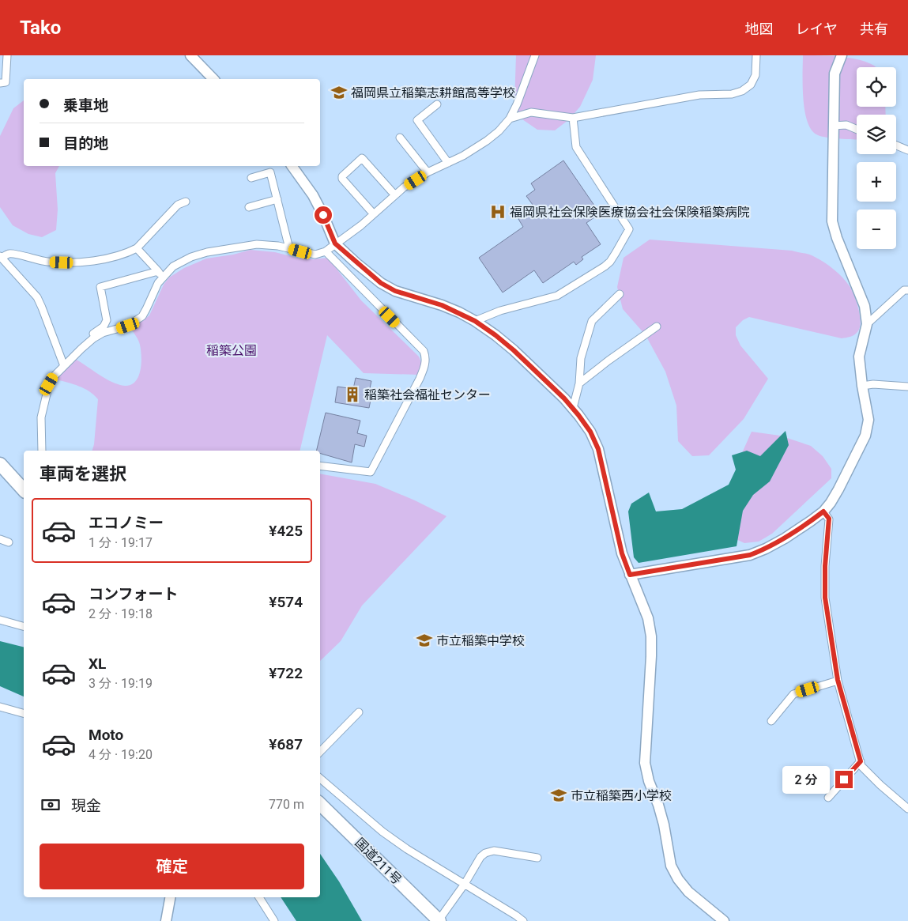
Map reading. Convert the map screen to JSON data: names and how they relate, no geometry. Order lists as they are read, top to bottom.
{
  "streets": {
    "highway": ["国道211号"]
  },
  "parks": ["稲築公園"],
  "places": {
    "school or university": ["福岡県立稲築志耕館高等学校", "市立稲築中学校", "市立稲築西小学校"],
    "hospital": ["福岡県社会保険医療協会社会保険稲築病院"],
    "building": ["稲築社会福祉センター"]
  },
  "page": {
    "header": "Tako",
    "nav": ["地図", "レイヤ", "共有"],
    "map_buttons": ["+", "−"],
    "banner": ["乗車地", "目的地"],
    "heading": "車両を選択",
    "list": [
      {
        "name": "エコノミー",
        "note": "1 分 · 19:17",
        "value": "¥425"
      },
      {
        "name": "コンフォート",
        "note": "2 分 · 19:18",
        "value": "¥574"
      },
      {
        "name": "XL",
        "note": "3 分 · 19:19",
        "value": "¥722"
      },
      {
        "name": "Moto",
        "note": "4 分 · 19:20",
        "value": "¥687"
      }
    ],
    "bubble": "2 分",
    "pay": ["現金", "770 m"],
    "buttons": "確定"
  }
}
